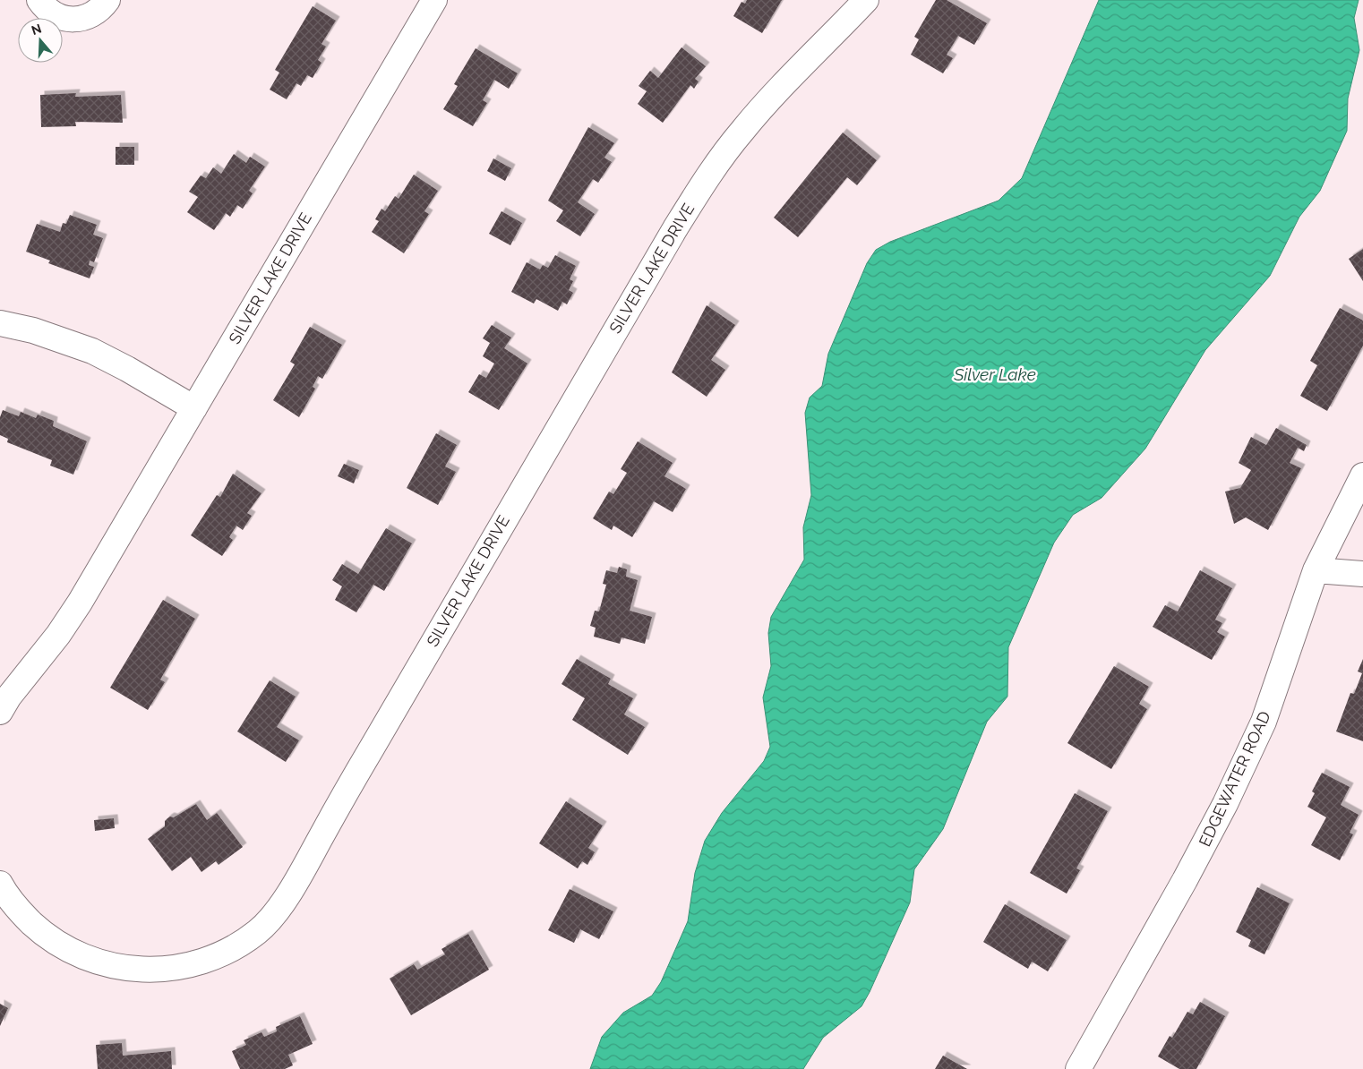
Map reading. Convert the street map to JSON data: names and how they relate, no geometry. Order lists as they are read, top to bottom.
{
  "streets": {
    "street": ["SILVER LAKE DRIVE", "EDGEWATER ROAD"]
  },
  "water": ["Silver Lake"],
  "north": "top"
}
